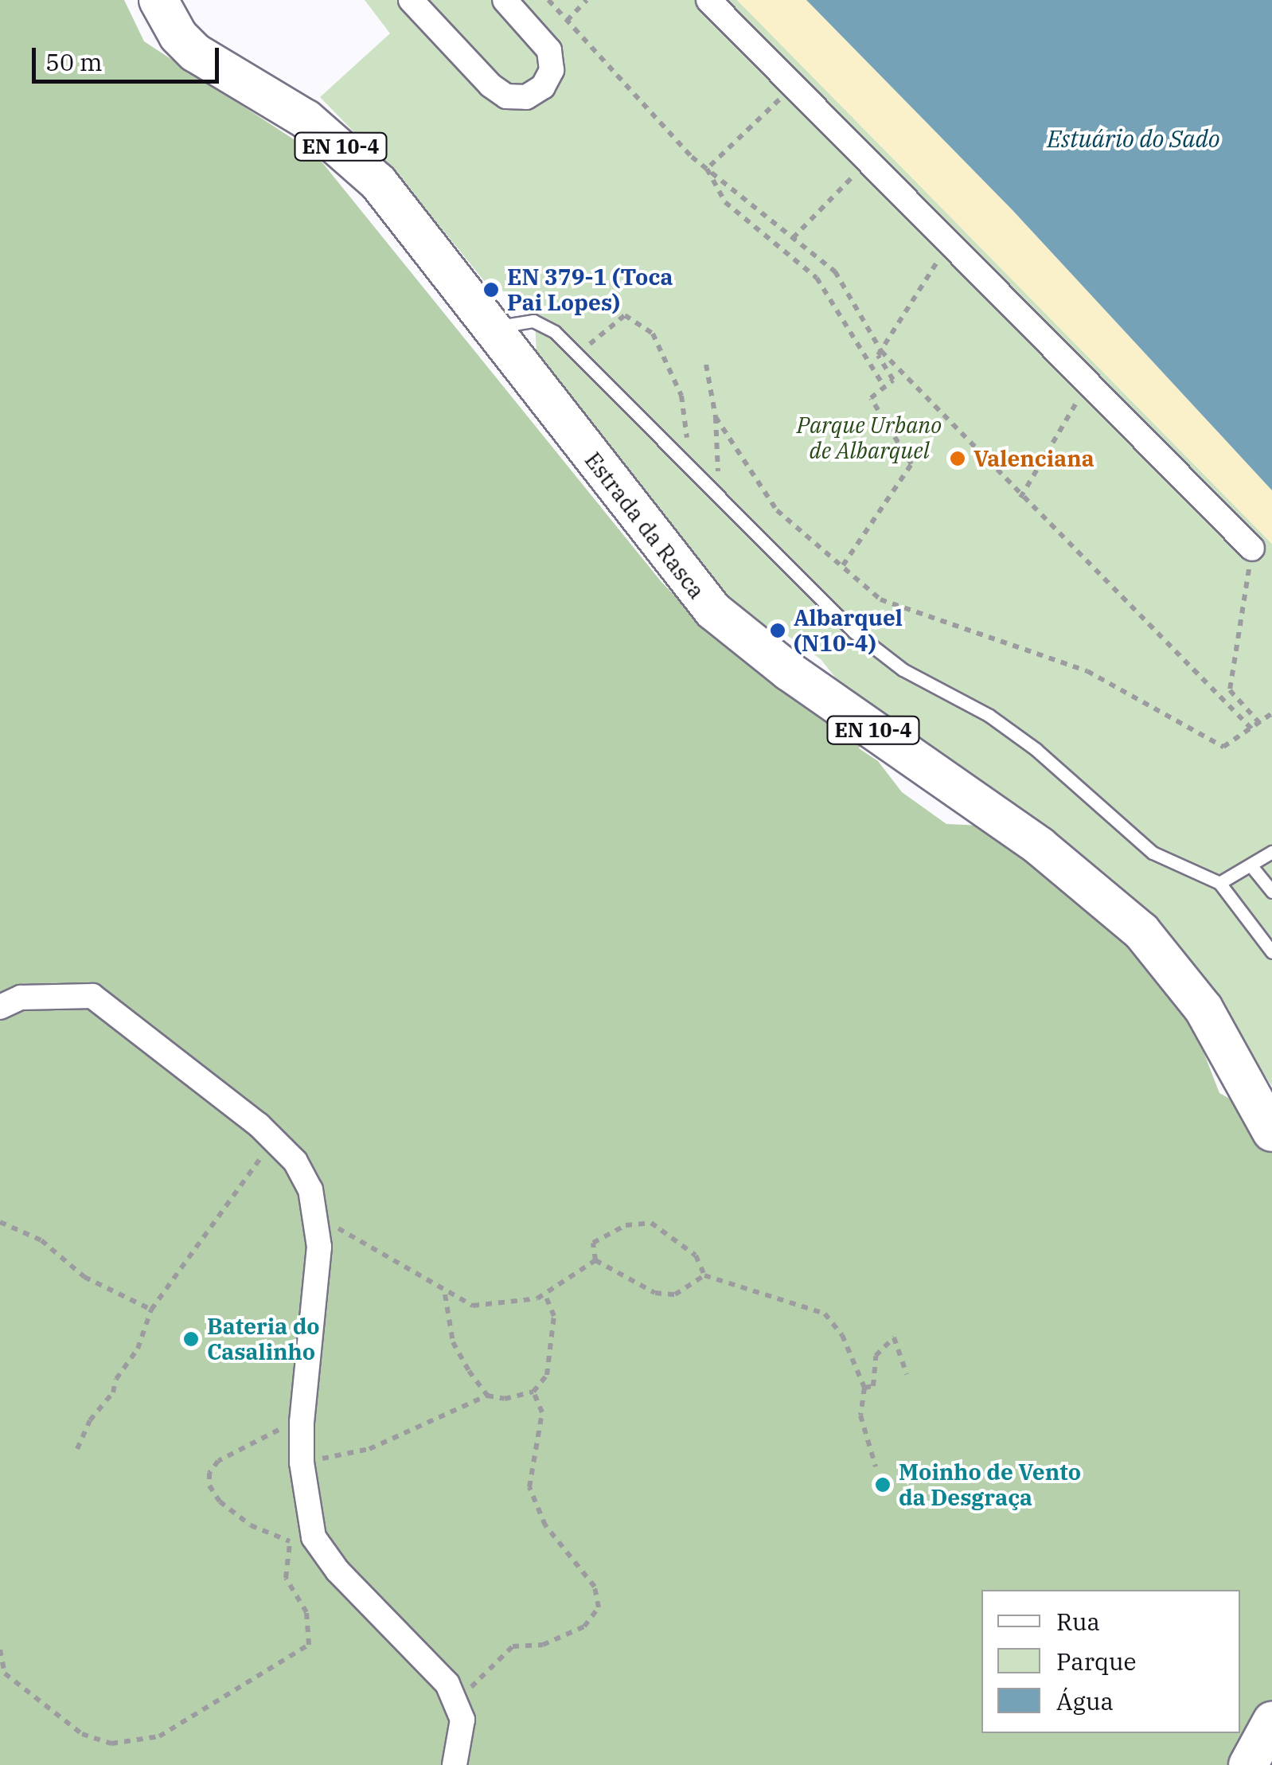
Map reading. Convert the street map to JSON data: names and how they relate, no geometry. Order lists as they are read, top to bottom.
{
  "streets": {
    "main road": ["EN 10-4", "Estrada da Rasca"]
  },
  "water": ["Estuário do Sado"],
  "parks": ["Parque Urbano de Albarquel"],
  "places": [
    "EN 379-1 (Toca Pai Lopes)",
    "Valenciana",
    "Albarquel (N10-4)",
    "Bateria do Casalinho",
    "Moinho de Vento da Desgraça"
  ],
  "legend": ["Rua", "Parque", "Água"],
  "scale_bar": "50 m"
}
